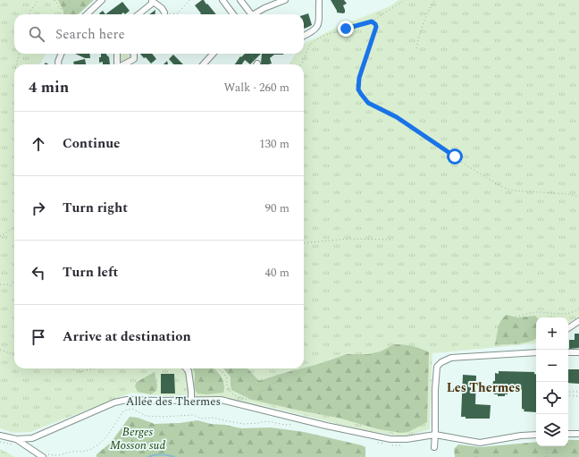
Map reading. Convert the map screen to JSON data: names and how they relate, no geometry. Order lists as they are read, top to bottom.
{
  "streets": {
    "street": ["Allée des Thermes"]
  },
  "districts": ["Les Thermes"],
  "parks": ["Berges Mosson sud"],
  "page": {
    "search": "Search here",
    "heading": ["4 min", "Walk · 260 m"],
    "list": [
      ["Continue", "130 m"],
      ["Turn right", "90 m"],
      ["Turn left", "40 m"],
      "Arrive at destination"
    ],
    "map_buttons": ["+", "−"]
  }
}
